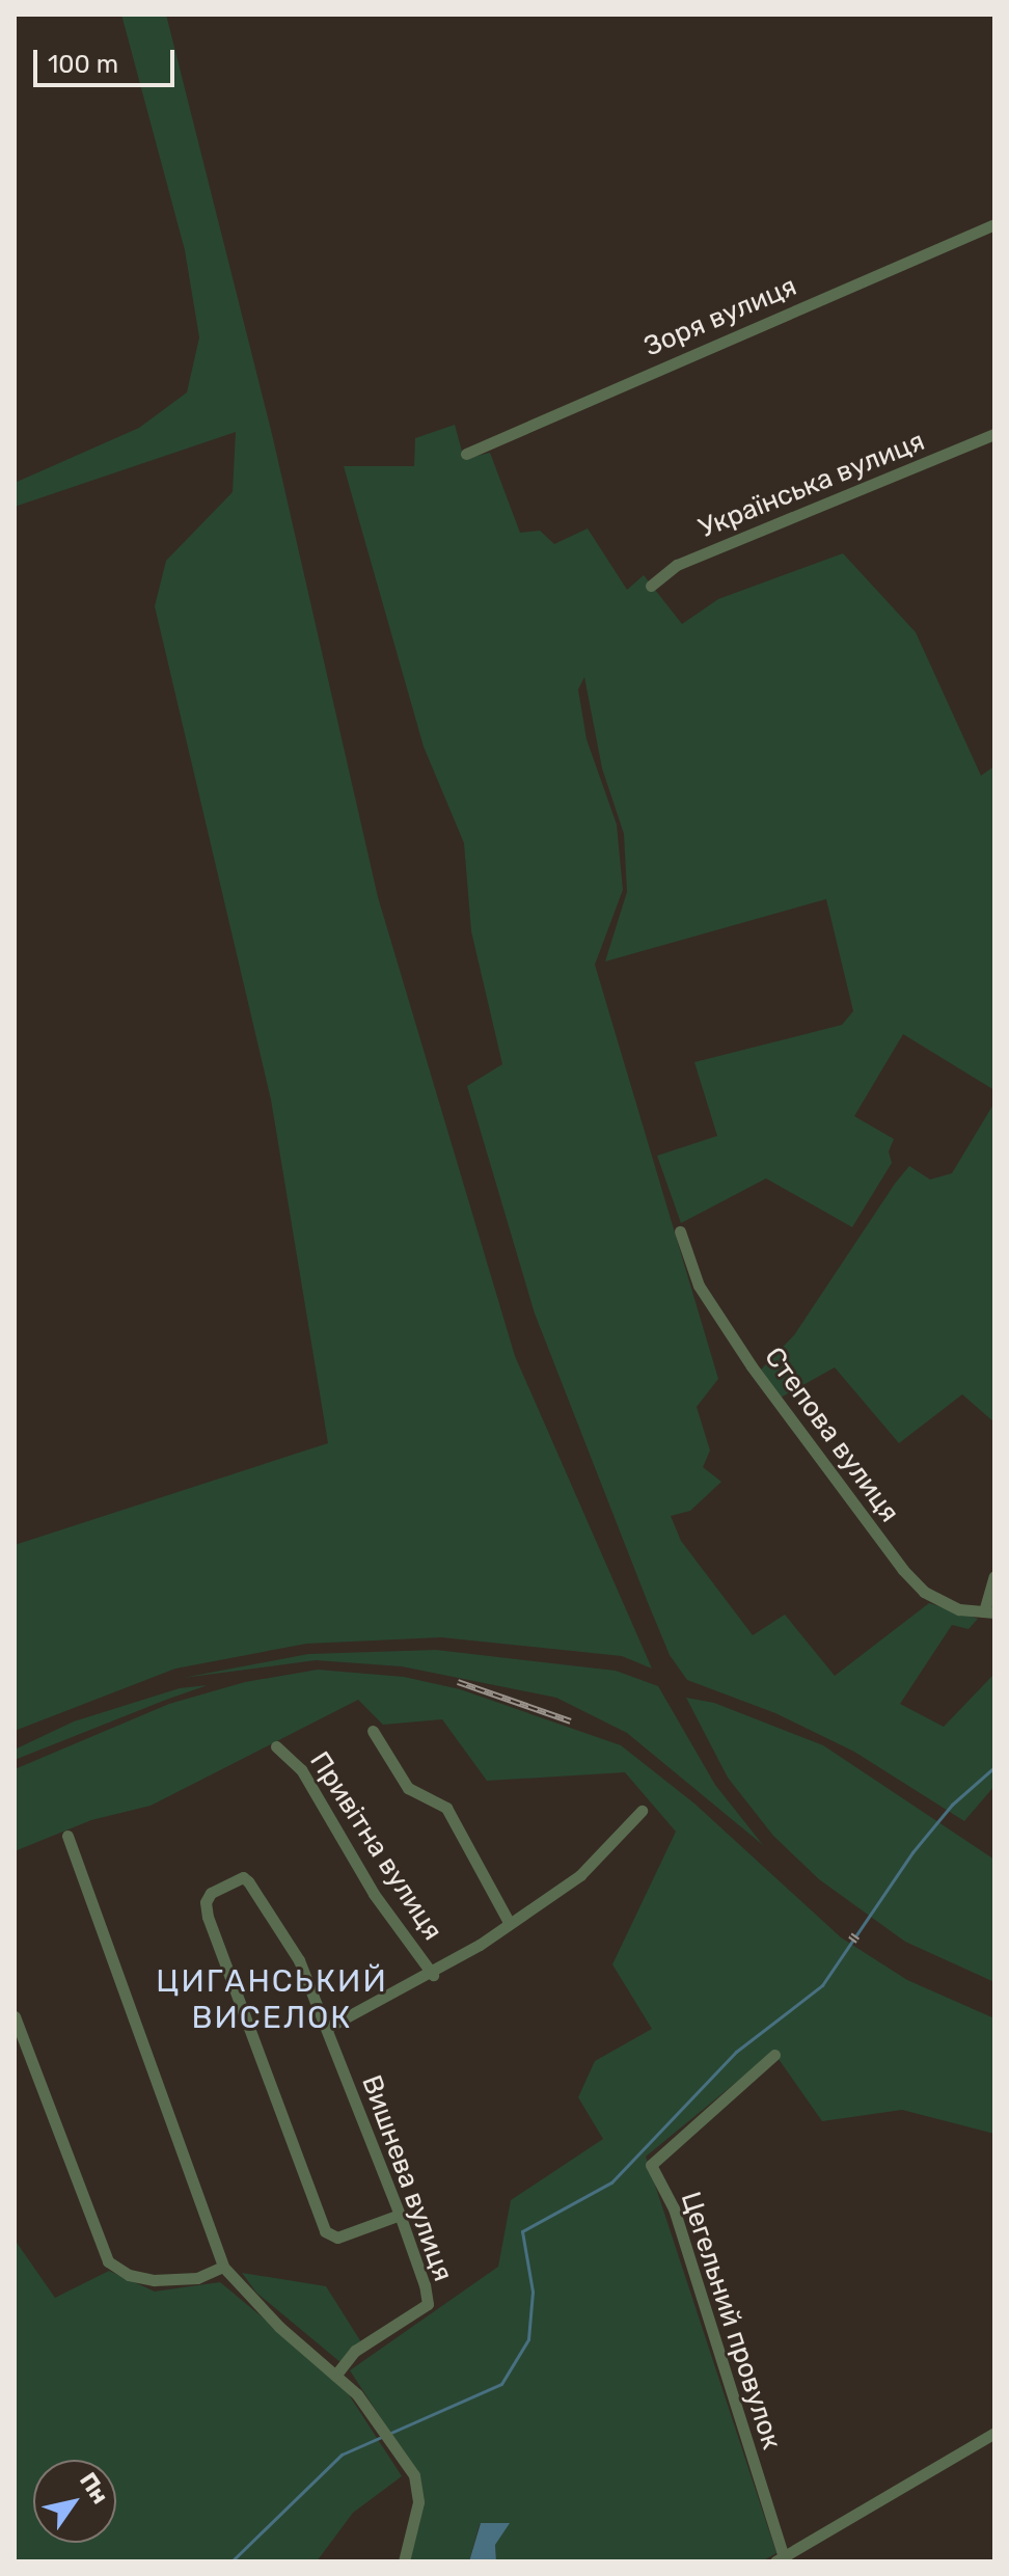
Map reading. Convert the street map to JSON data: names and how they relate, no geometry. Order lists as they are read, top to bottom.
{
  "streets": {
    "street": [
      "Зоря вулиця",
      "Українська вулиця",
      "Степова вулиця",
      "Привітна вулиця",
      "Вишнева вулиця",
      "Цегельний провулок"
    ]
  },
  "districts": ["ЦИГАНСЬКИЙ ВИСЕЛОК"],
  "scale_bar": "100 m",
  "north": "top right"
}
